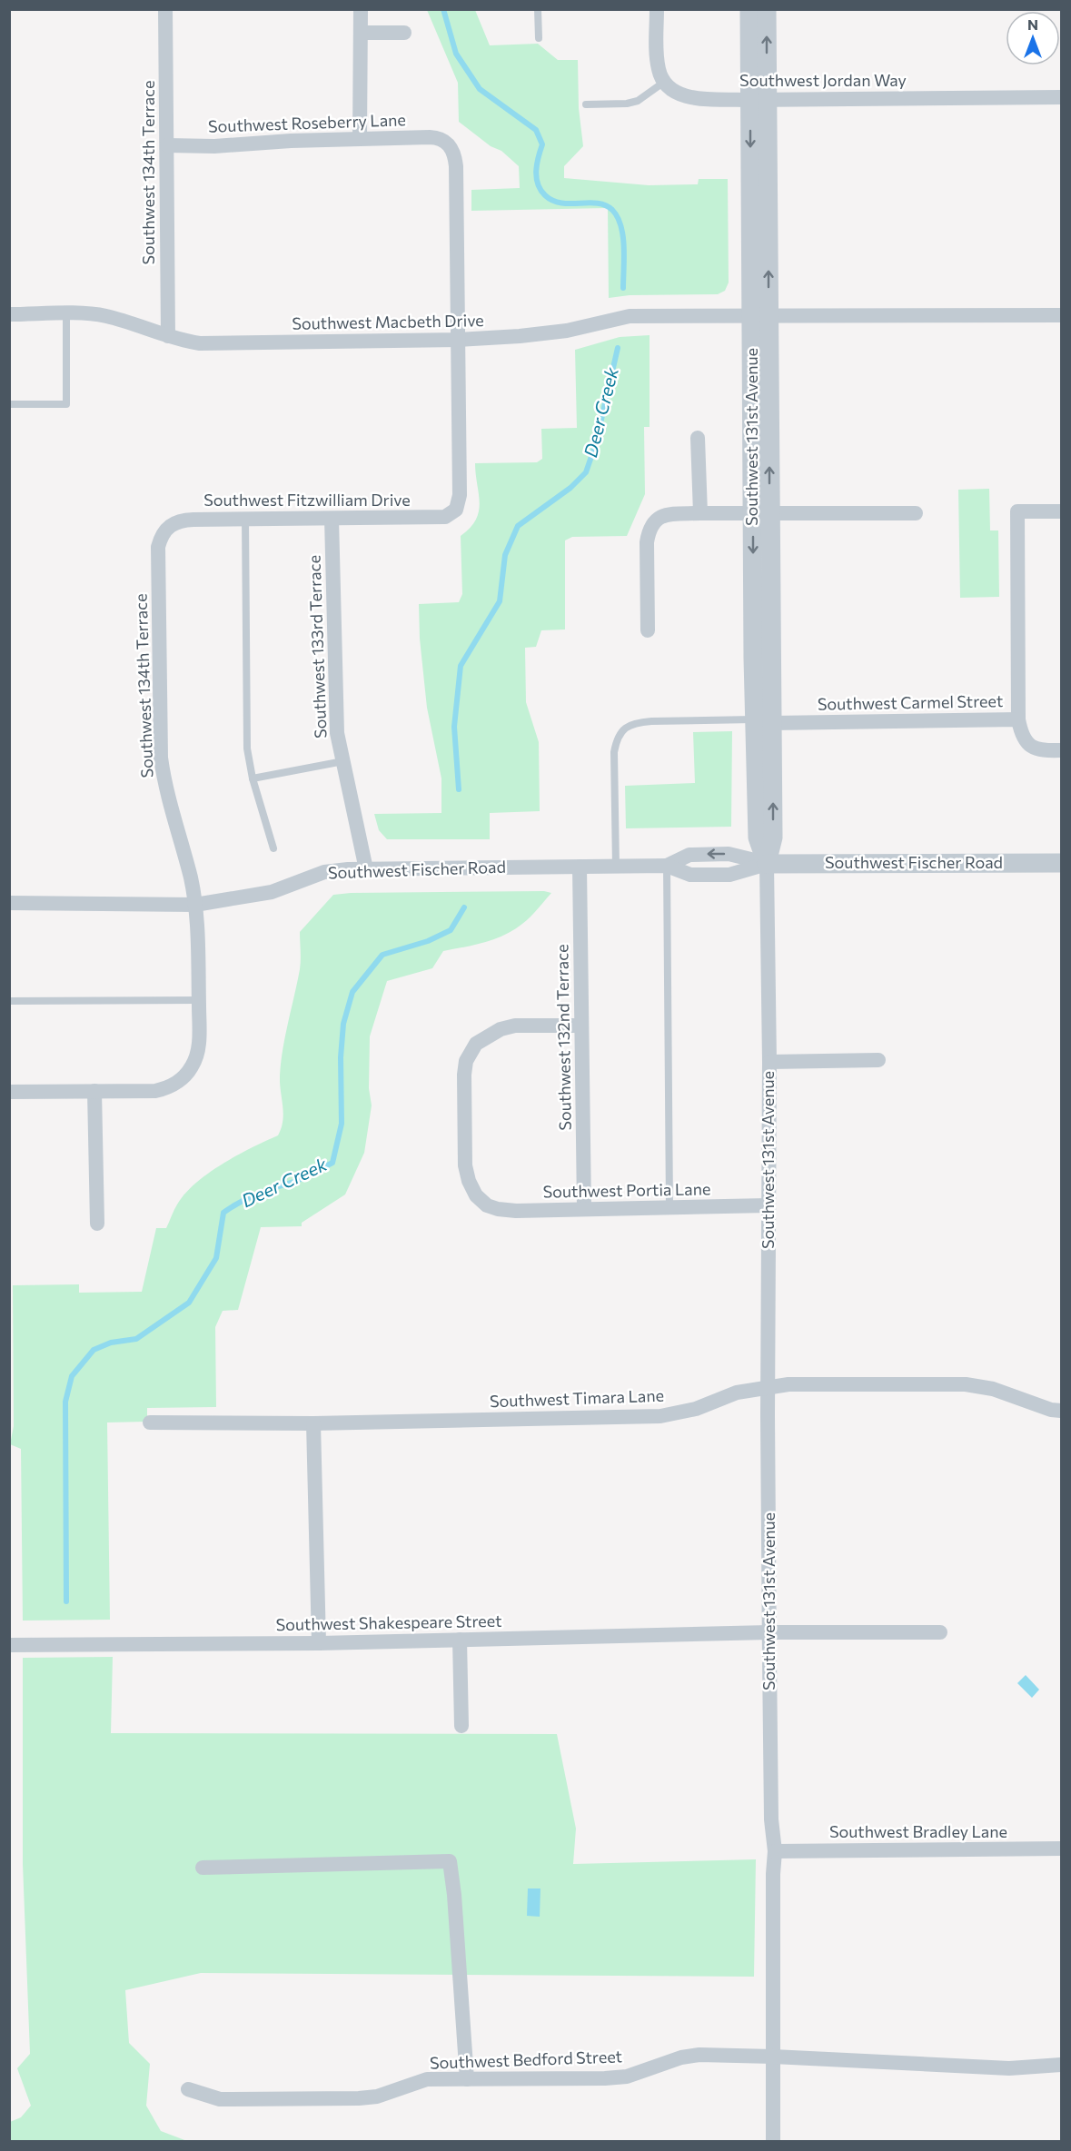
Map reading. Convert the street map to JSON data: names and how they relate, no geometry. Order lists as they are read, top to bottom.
{
  "streets": {
    "street": [
      "Southwest Jordan Way",
      "Southwest Roseberry Lane",
      "Southwest 134th Terrace",
      "Southwest Macbeth Drive",
      "Southwest 131st Avenue",
      "Southwest Fitzwilliam Drive",
      "Southwest 133rd Terrace",
      "Southwest Carmel Street",
      "Southwest Fischer Road",
      "Southwest 132nd Terrace",
      "Southwest Portia Lane",
      "Southwest Timara Lane",
      "Southwest Shakespeare Street",
      "Southwest Bradley Lane",
      "Southwest Bedford Street"
    ]
  },
  "crossings": [
    ["Southwest Jordan Way", "Southwest 131st Avenue"],
    ["Southwest Roseberry Lane", "Southwest 134th Terrace"],
    ["Southwest Roseberry Lane", "Southwest Macbeth Drive"],
    ["Southwest Roseberry Lane", "Southwest Fitzwilliam Drive"],
    ["Southwest 134th Terrace", "Southwest Macbeth Drive"],
    ["Southwest 134th Terrace", "Southwest Fitzwilliam Drive"],
    ["Southwest 134th Terrace", "Southwest Fischer Road"],
    ["Southwest Macbeth Drive", "Southwest 131st Avenue"],
    ["Southwest Macbeth Drive", "Southwest Fitzwilliam Drive"],
    ["Southwest 131st Avenue", "Southwest Carmel Street"],
    ["Southwest 131st Avenue", "Southwest Fischer Road"],
    ["Southwest 131st Avenue", "Southwest Portia Lane"],
    ["Southwest 131st Avenue", "Southwest Timara Lane"],
    ["Southwest 131st Avenue", "Southwest Shakespeare Street"],
    ["Southwest 131st Avenue", "Southwest Bradley Lane"],
    ["Southwest 131st Avenue", "Southwest Bedford Street"],
    ["Southwest Fitzwilliam Drive", "Southwest 133rd Terrace"],
    ["Southwest 133rd Terrace", "Southwest Fischer Road"],
    ["Southwest Carmel Street", "Southwest Fischer Road"],
    ["Southwest Fischer Road", "Southwest 132nd Terrace"],
    ["Southwest 132nd Terrace", "Southwest Portia Lane"]
  ],
  "water": ["Deer Creek"],
  "north": "top"
}
